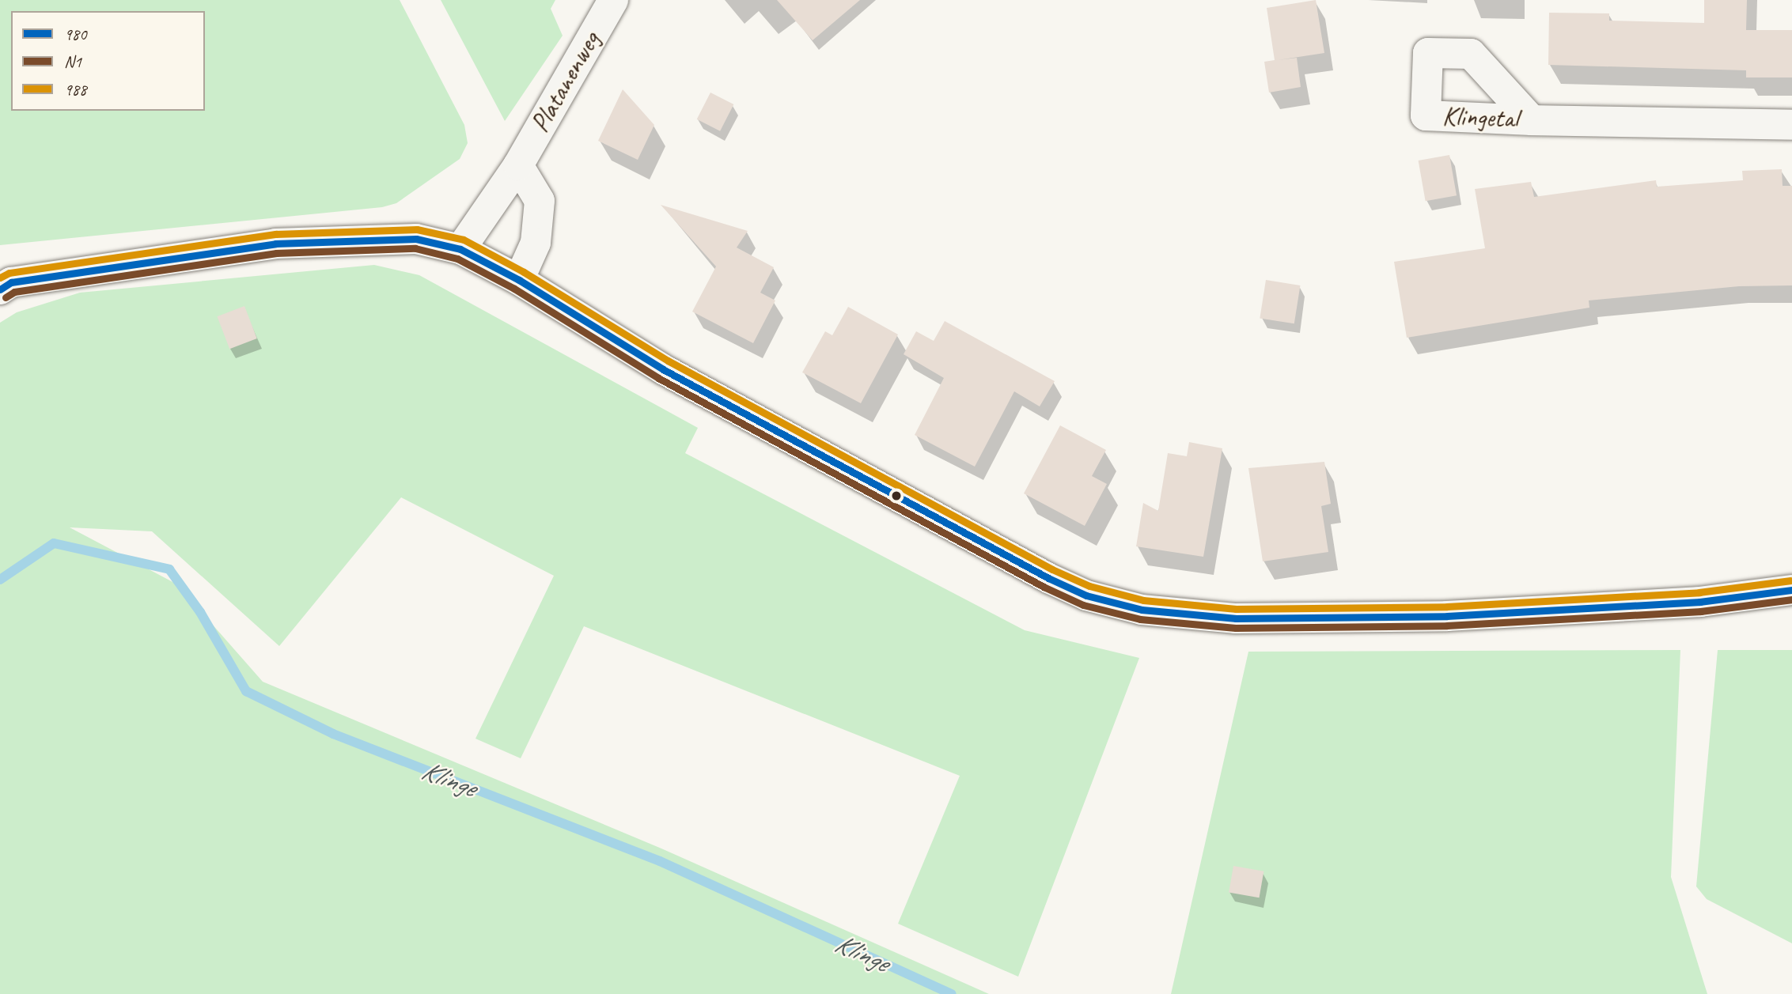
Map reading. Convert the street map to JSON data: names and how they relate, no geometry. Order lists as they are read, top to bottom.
{
  "streets": {
    "street": ["Platanenweg", "Klingetal"]
  },
  "water": ["Klinge"],
  "lines": ["transit line 988", "transit line 980", "transit line N1"],
  "legend": ["980", "N1", "988"]
}
